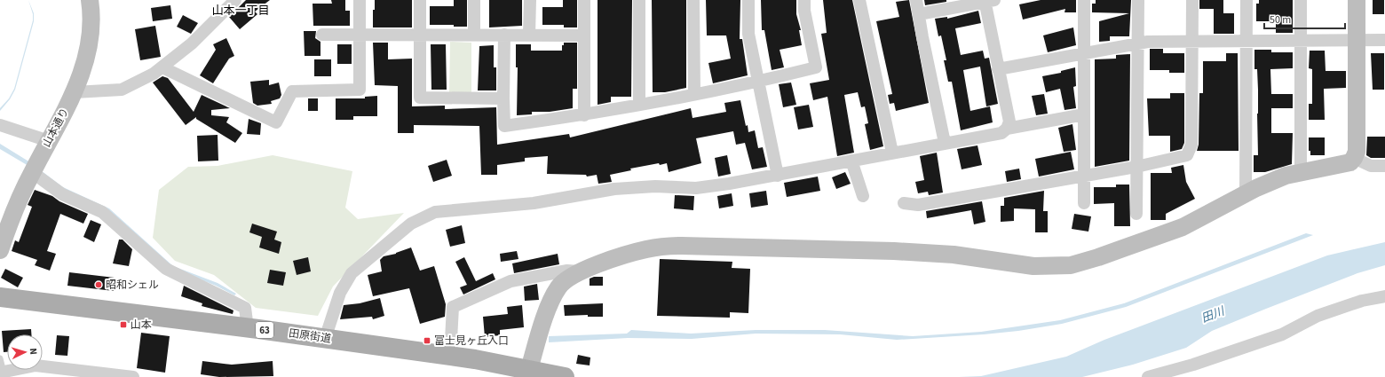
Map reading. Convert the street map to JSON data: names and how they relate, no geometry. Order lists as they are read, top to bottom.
{
  "streets": {
    "main road": ["63", "田原街道"],
    "street": ["山本通り"]
  },
  "districts": ["山本一丁目"],
  "water": ["田川"],
  "places": {
    "other": ["昭和シェル"],
    "transit": ["山本", "富士見ヶ丘入口"]
  },
  "scale_bar": "50 m",
  "north": "right"
}
